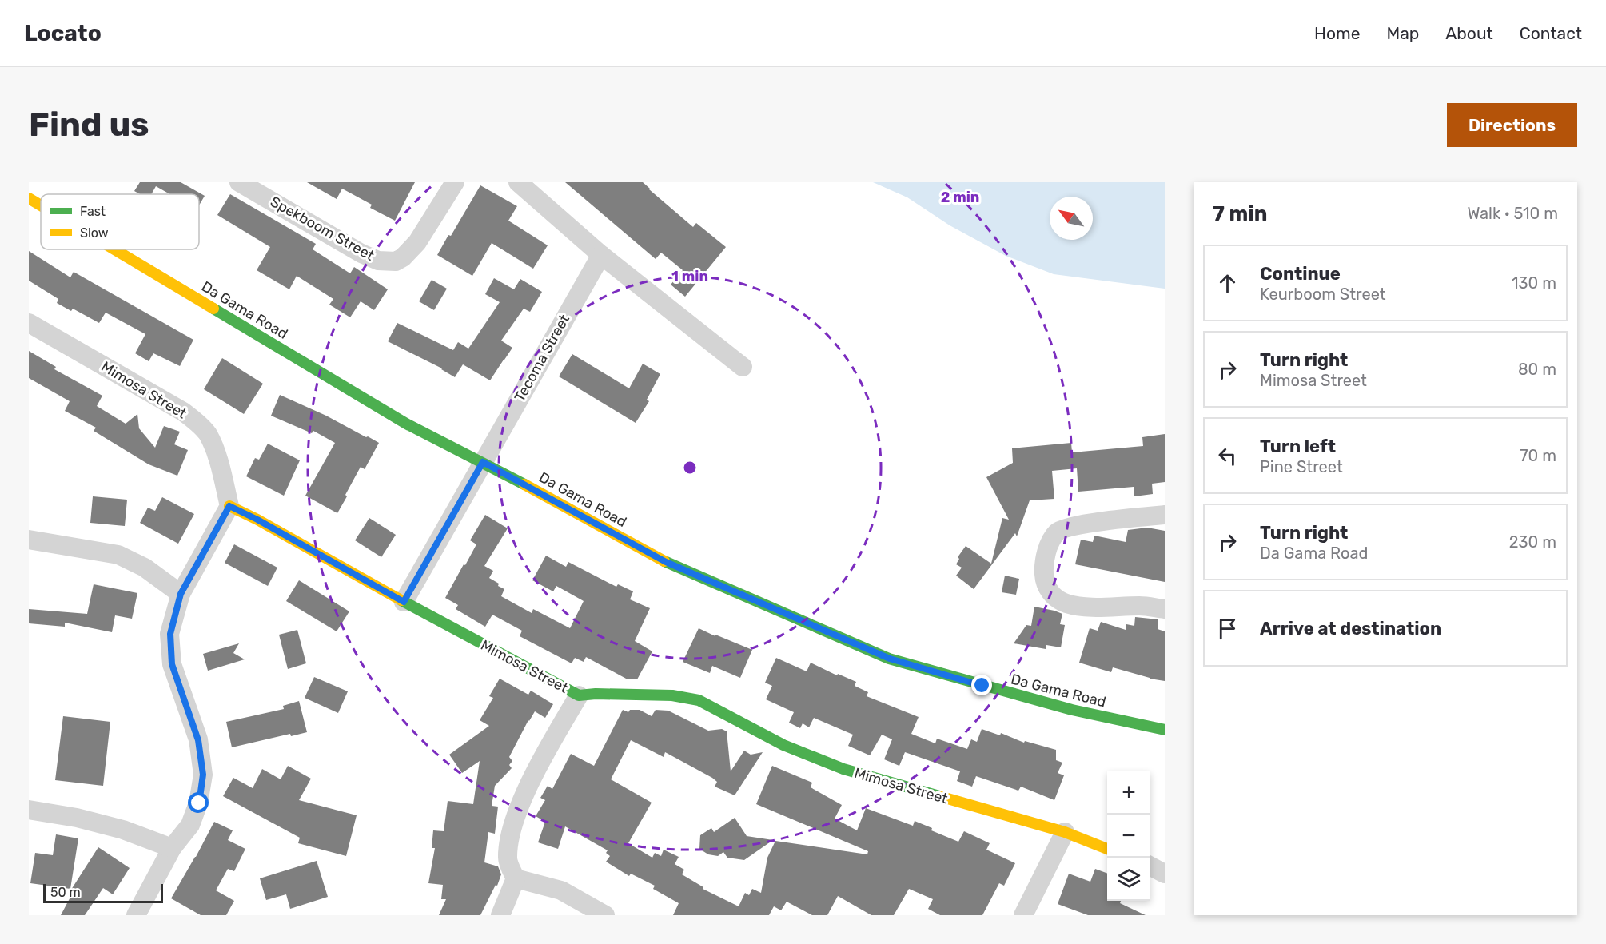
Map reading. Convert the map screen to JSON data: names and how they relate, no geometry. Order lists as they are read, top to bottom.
{
  "streets": {
    "street": [
      "Spekboom Street",
      "Da Gama Road",
      "Tecoma Street",
      "Mimosa Street"
    ]
  },
  "crossings": [
    ["Da Gama Road", "Tecoma Street"],
    ["Tecoma Street", "Mimosa Street"]
  ],
  "legend": ["Fast", "Slow"],
  "scale_bar": "50 m",
  "north": "top left",
  "page": {
    "header": "Locato",
    "nav": [
      "Home",
      "Map",
      "About",
      "Contact"
    ],
    "buttons": "Directions",
    "title": "Find us",
    "heading": ["7 min", "Walk · 510 m"],
    "list": [
      ["Continue", "Keurboom Street", "130 m"],
      ["Turn right", "Mimosa Street", "80 m"],
      ["Turn left", "Pine Street", "70 m"],
      ["Turn right", "Da Gama Road", "230 m"],
      "Arrive at destination"
    ],
    "map_buttons": ["+", "−"],
    "scale": "50 m"
  },
  "rings": ["2 min", "1 min"]
}
